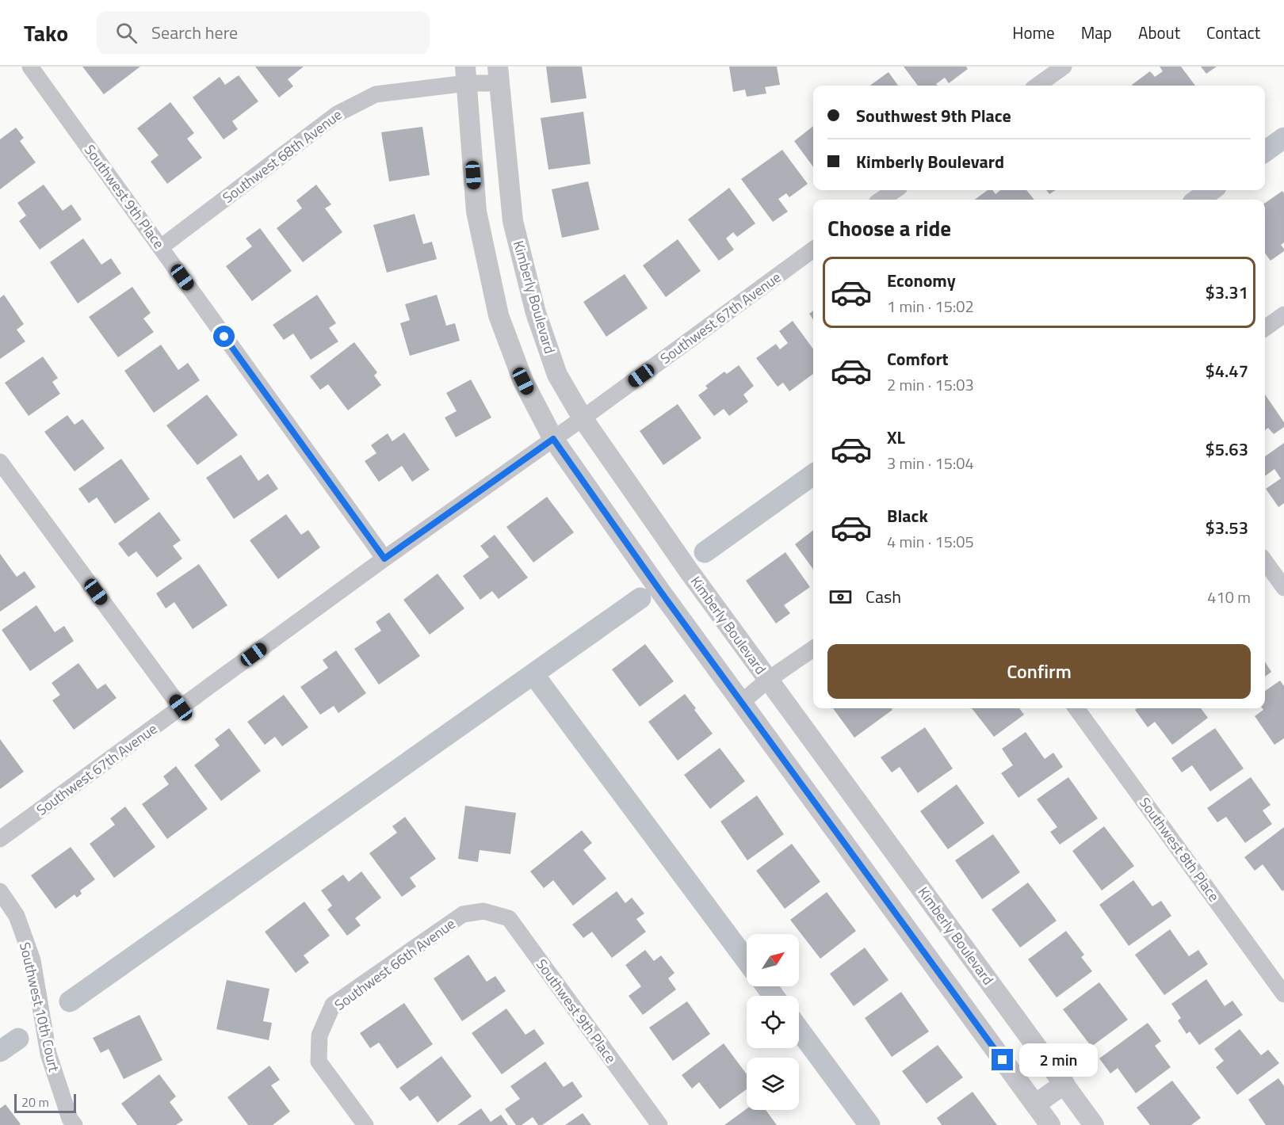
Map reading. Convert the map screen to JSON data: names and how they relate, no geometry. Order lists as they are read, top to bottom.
{
  "streets": {
    "street": [
      "Southwest 68th Avenue",
      "Southwest 9th Place",
      "Kimberly Boulevard",
      "Southwest 67th Avenue",
      "Southwest 8th Place",
      "Southwest 66th Avenue",
      "Southwest 10th Court"
    ]
  },
  "crossings": [
    ["Southwest 68th Avenue", "Southwest 9th Place"],
    ["Southwest 68th Avenue", "Kimberly Boulevard"],
    ["Southwest 9th Place", "Southwest 67th Avenue"],
    ["Southwest 9th Place", "Southwest 66th Avenue"],
    ["Kimberly Boulevard", "Southwest 67th Avenue"]
  ],
  "scale_bar": "20 m",
  "north": "top right",
  "page": {
    "header": "Tako",
    "search": "Search here",
    "nav": [
      "Home",
      "Map",
      "About",
      "Contact"
    ],
    "banner": ["Southwest 9th Place", "Kimberly Boulevard"],
    "heading": "Choose a ride",
    "list": [
      {
        "name": "Economy",
        "note": "1 min · 15:02",
        "value": "$3.31"
      },
      {
        "name": "Comfort",
        "note": "2 min · 15:03",
        "value": "$4.47"
      },
      {
        "name": "XL",
        "note": "3 min · 15:04",
        "value": "$5.63"
      },
      {
        "name": "Black",
        "note": "4 min · 15:05",
        "value": "$3.53"
      }
    ],
    "pay": ["Cash", "410 m"],
    "buttons": "Confirm",
    "bubble": "2 min",
    "scale": "20 m"
  }
}
